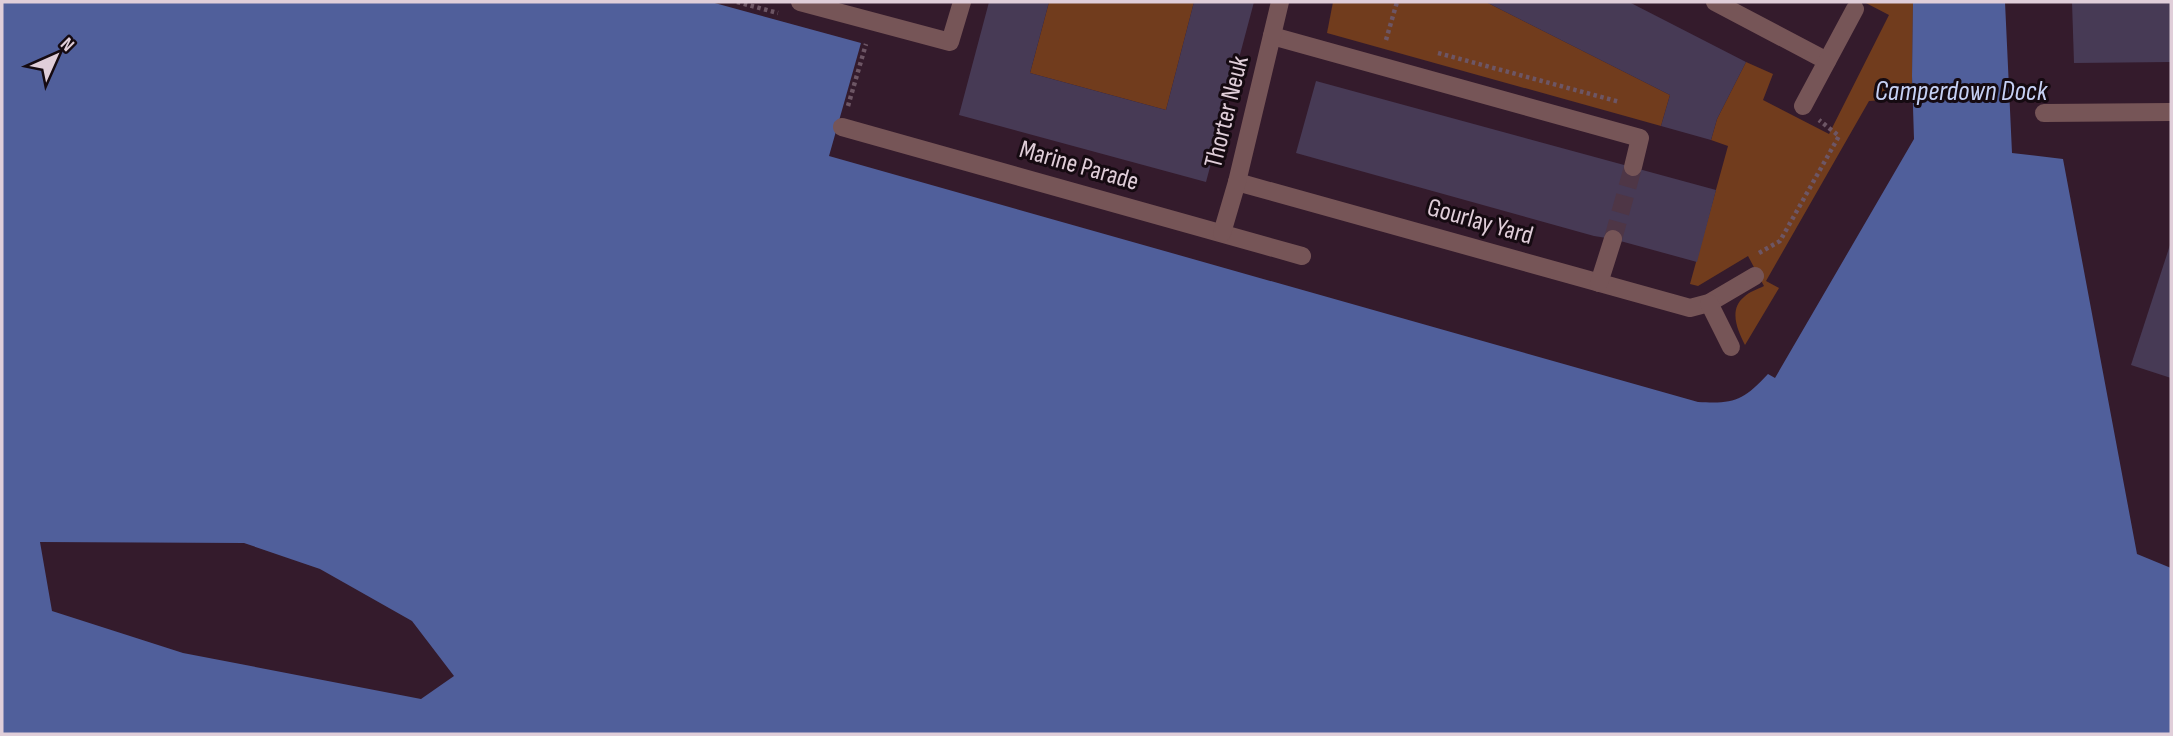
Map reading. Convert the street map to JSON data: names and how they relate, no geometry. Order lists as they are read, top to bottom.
{
  "streets": {
    "street": ["Thorter Neuk", "Marine Parade", "Gourlay Yard"]
  },
  "crossings": [
    ["Thorter Neuk", "Marine Parade"],
    ["Thorter Neuk", "Gourlay Yard"]
  ],
  "water": ["Camperdown Dock"],
  "north": "top right"
}
